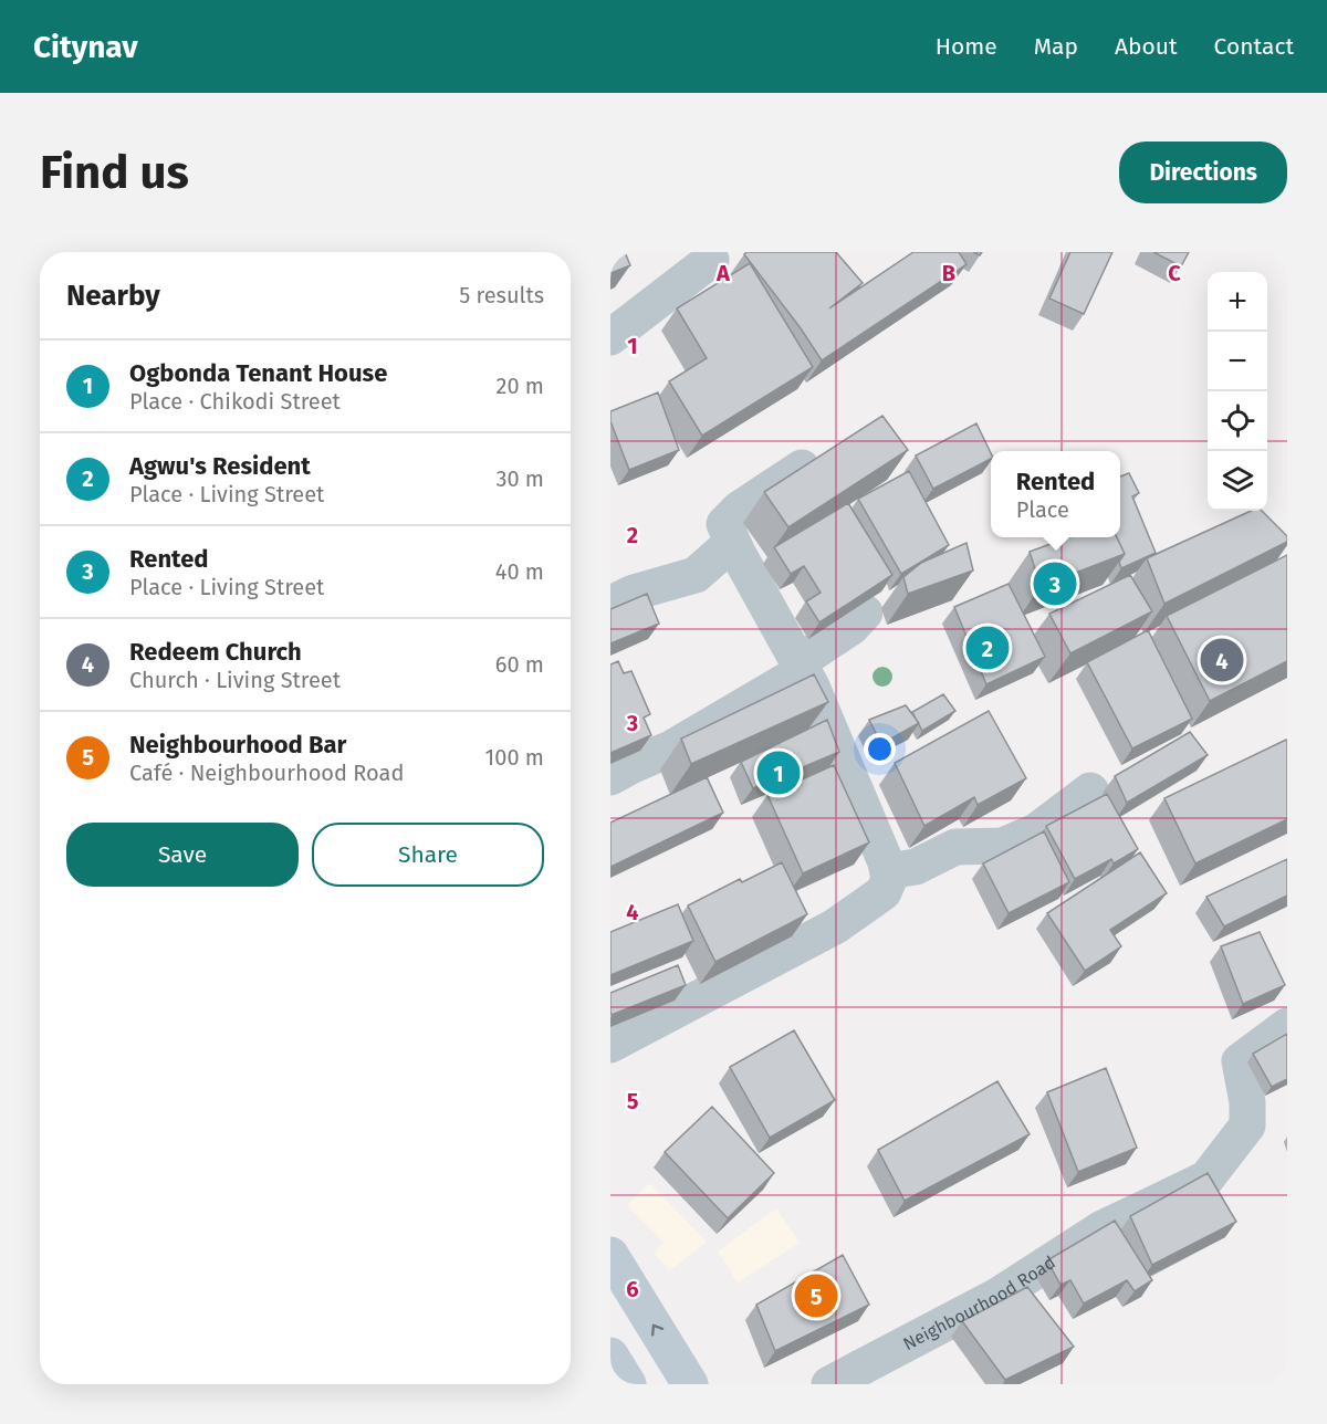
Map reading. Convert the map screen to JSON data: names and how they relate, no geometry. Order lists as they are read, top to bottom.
{
  "streets": {
    "street": ["Neighbourhood Road"]
  },
  "page": {
    "header": "Citynav",
    "nav": [
      "Home",
      "Map",
      "About",
      "Contact"
    ],
    "buttons": [
      "Directions",
      ["Save", "Share"]
    ],
    "title": "Find us",
    "heading": ["Nearby", "5 results"],
    "map_buttons": ["+", "−"],
    "list": [
      {
        "mark": "1",
        "name": "Ogbonda Tenant House",
        "note": "Place · Chikodi Street",
        "value": "20 m"
      },
      {
        "mark": "2",
        "name": "Agwu's Resident",
        "note": "Place · Living Street",
        "value": "30 m"
      },
      {
        "mark": "3",
        "name": "Rented",
        "note": "Place · Living Street",
        "value": "40 m"
      },
      {
        "mark": "4",
        "name": "Redeem Church",
        "note": "Church · Living Street",
        "value": "60 m"
      },
      {
        "mark": "5",
        "name": "Neighbourhood Bar",
        "note": "Café · Neighbourhood Road",
        "value": "100 m"
      }
    ],
    "popup": ["Rented", "Place"],
    "pins": [
      "3",
      "2",
      "4",
      "1",
      "5"
    ]
  },
  "grid": {
    "columns": ["A", "B", "C"],
    "rows": [
      "1",
      "2",
      "3",
      "4",
      "5",
      "6"
    ]
  }
}
